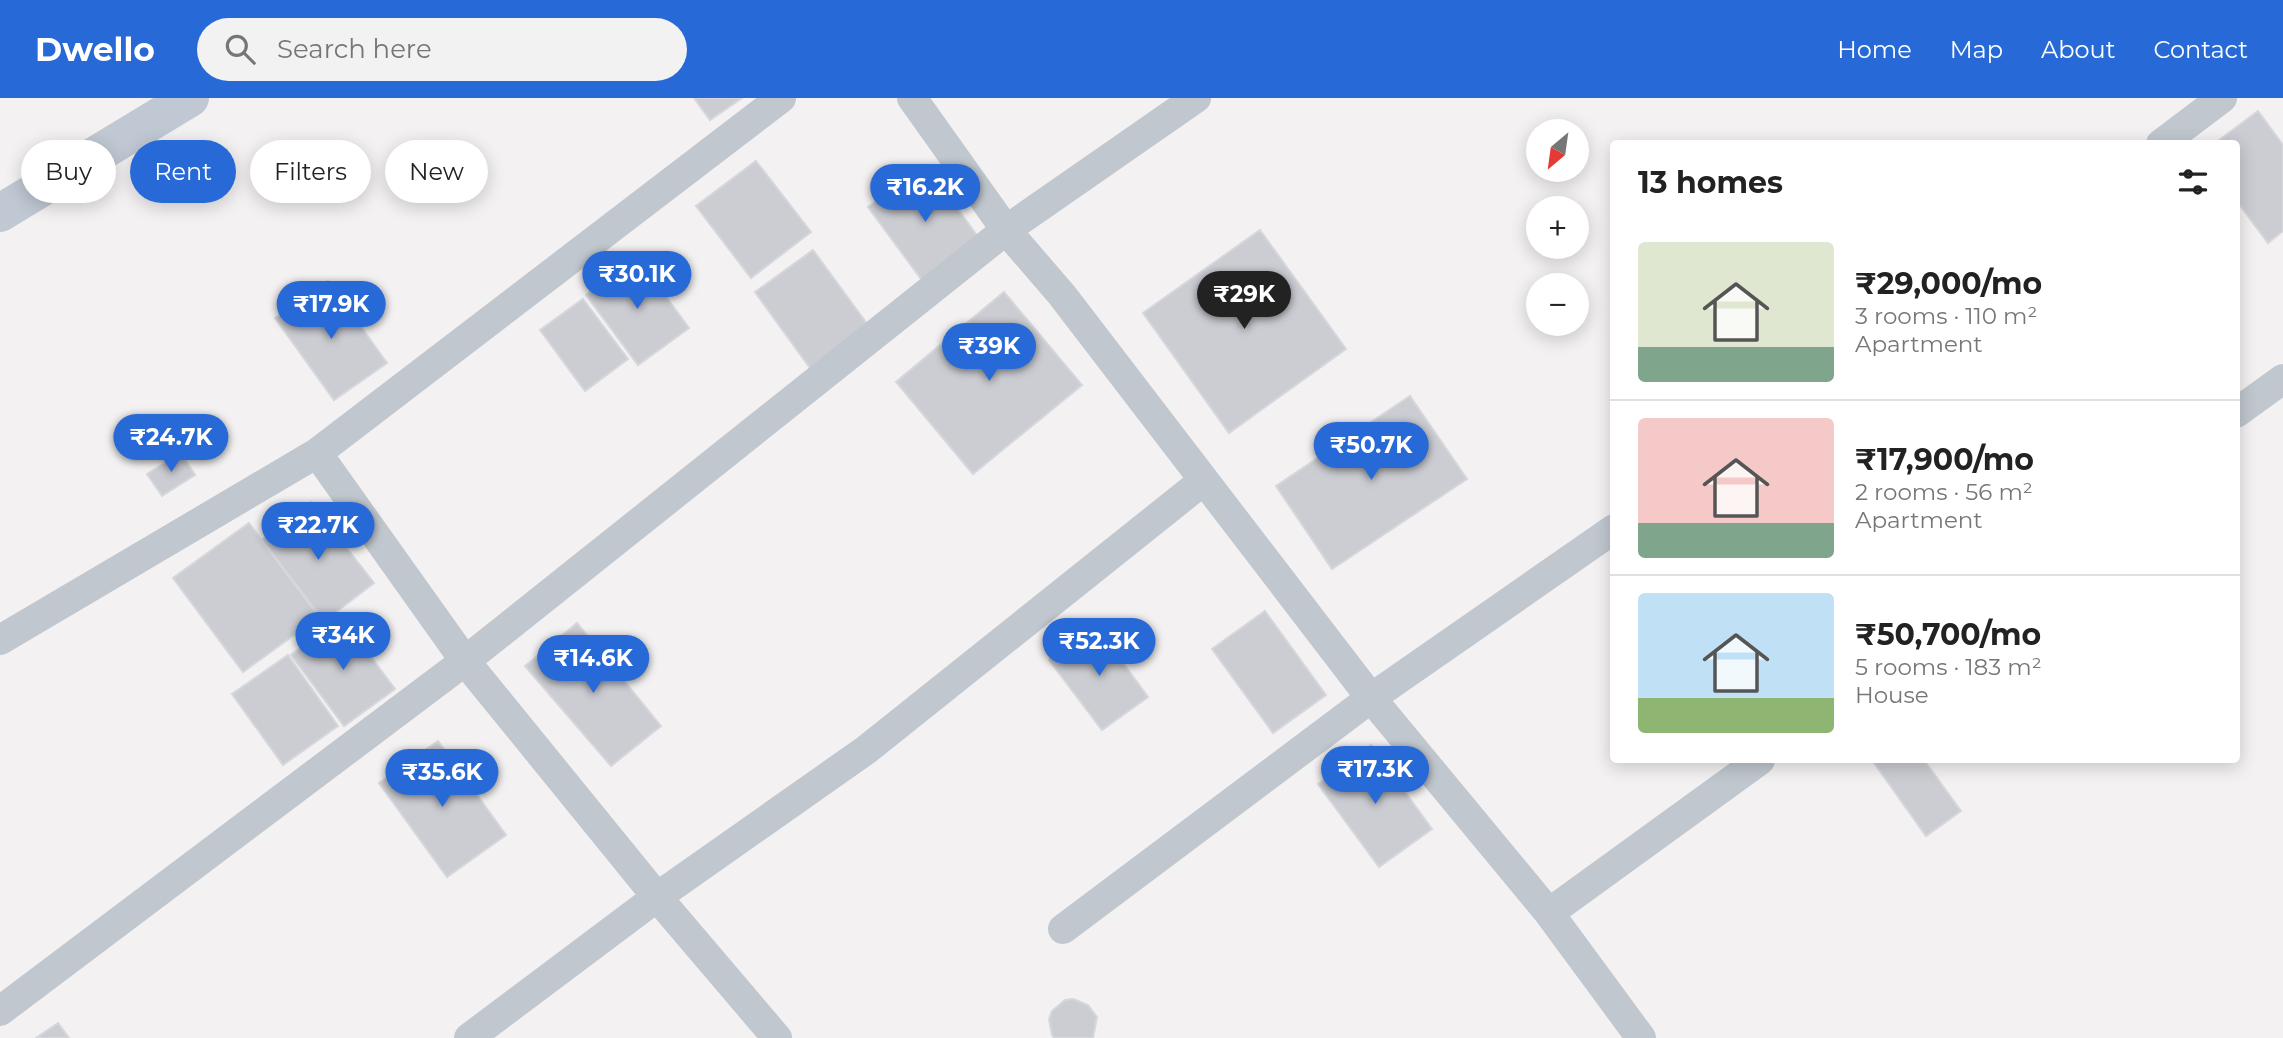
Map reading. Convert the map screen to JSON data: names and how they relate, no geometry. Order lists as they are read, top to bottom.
{
  "north": "bottom left",
  "page": {
    "header": "Dwello",
    "search": "Search here",
    "nav": [
      "Home",
      "Map",
      "About",
      "Contact"
    ],
    "map_buttons": ["+", "−"],
    "chip": [
      "Buy",
      "Rent",
      "Filters",
      "New"
    ],
    "heading": "13 homes",
    "price": [
      "₹16.2K",
      "₹30.1K",
      "₹29K",
      "₹17.9K",
      "₹39K",
      "₹24.7K",
      "₹50.7K",
      "₹22.7K",
      "₹34K",
      "₹52.3K",
      "₹14.6K",
      "₹17.3K",
      "₹35.6K"
    ],
    "list": [
      {
        "name": "₹29,000/mo",
        "note": "3 rooms · 110 m² · Apartment"
      },
      {
        "name": "₹17,900/mo",
        "note": "2 rooms · 56 m² · Apartment"
      },
      {
        "name": "₹50,700/mo",
        "note": "5 rooms · 183 m² · House"
      }
    ]
  }
}
